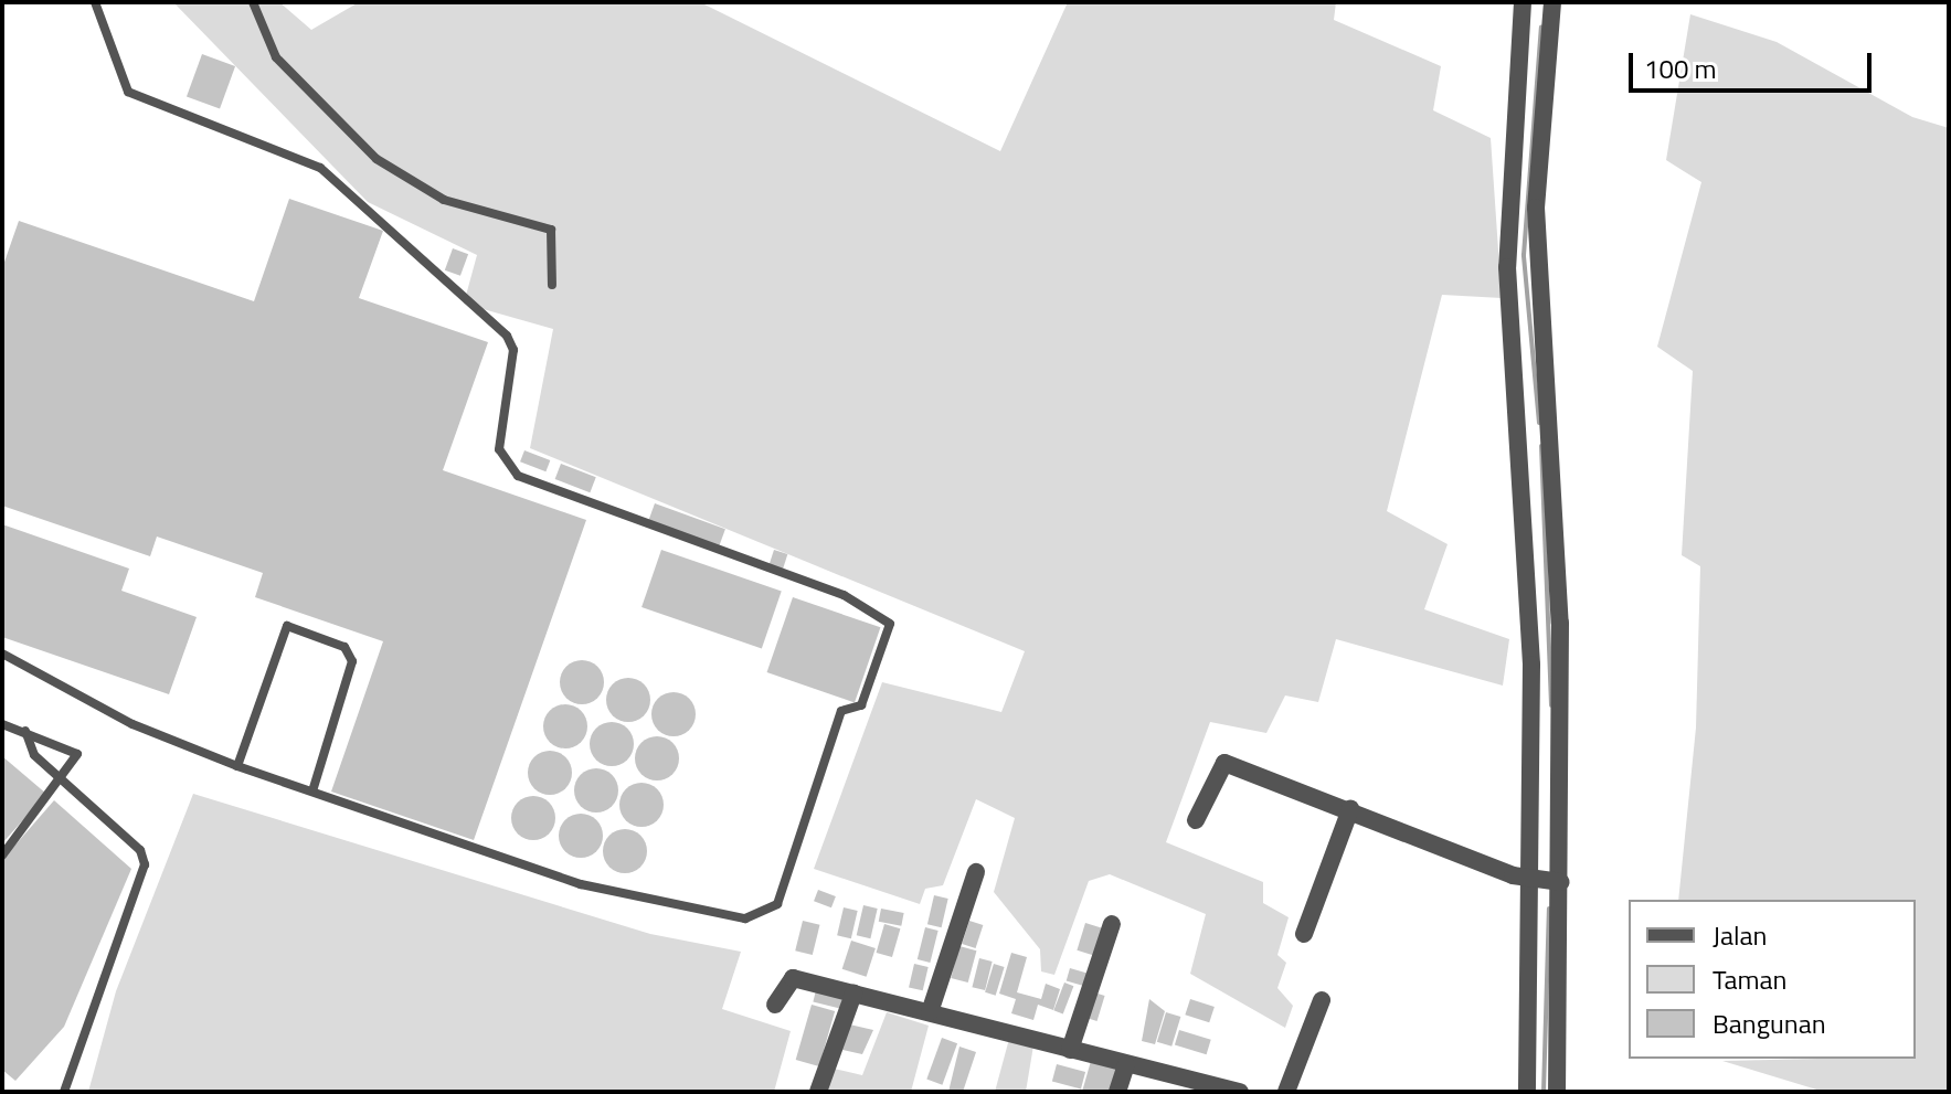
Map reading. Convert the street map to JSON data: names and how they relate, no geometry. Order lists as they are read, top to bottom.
{
  "legend": ["Jalan", "Taman", "Bangunan"],
  "scale_bar": "100 m"
}
